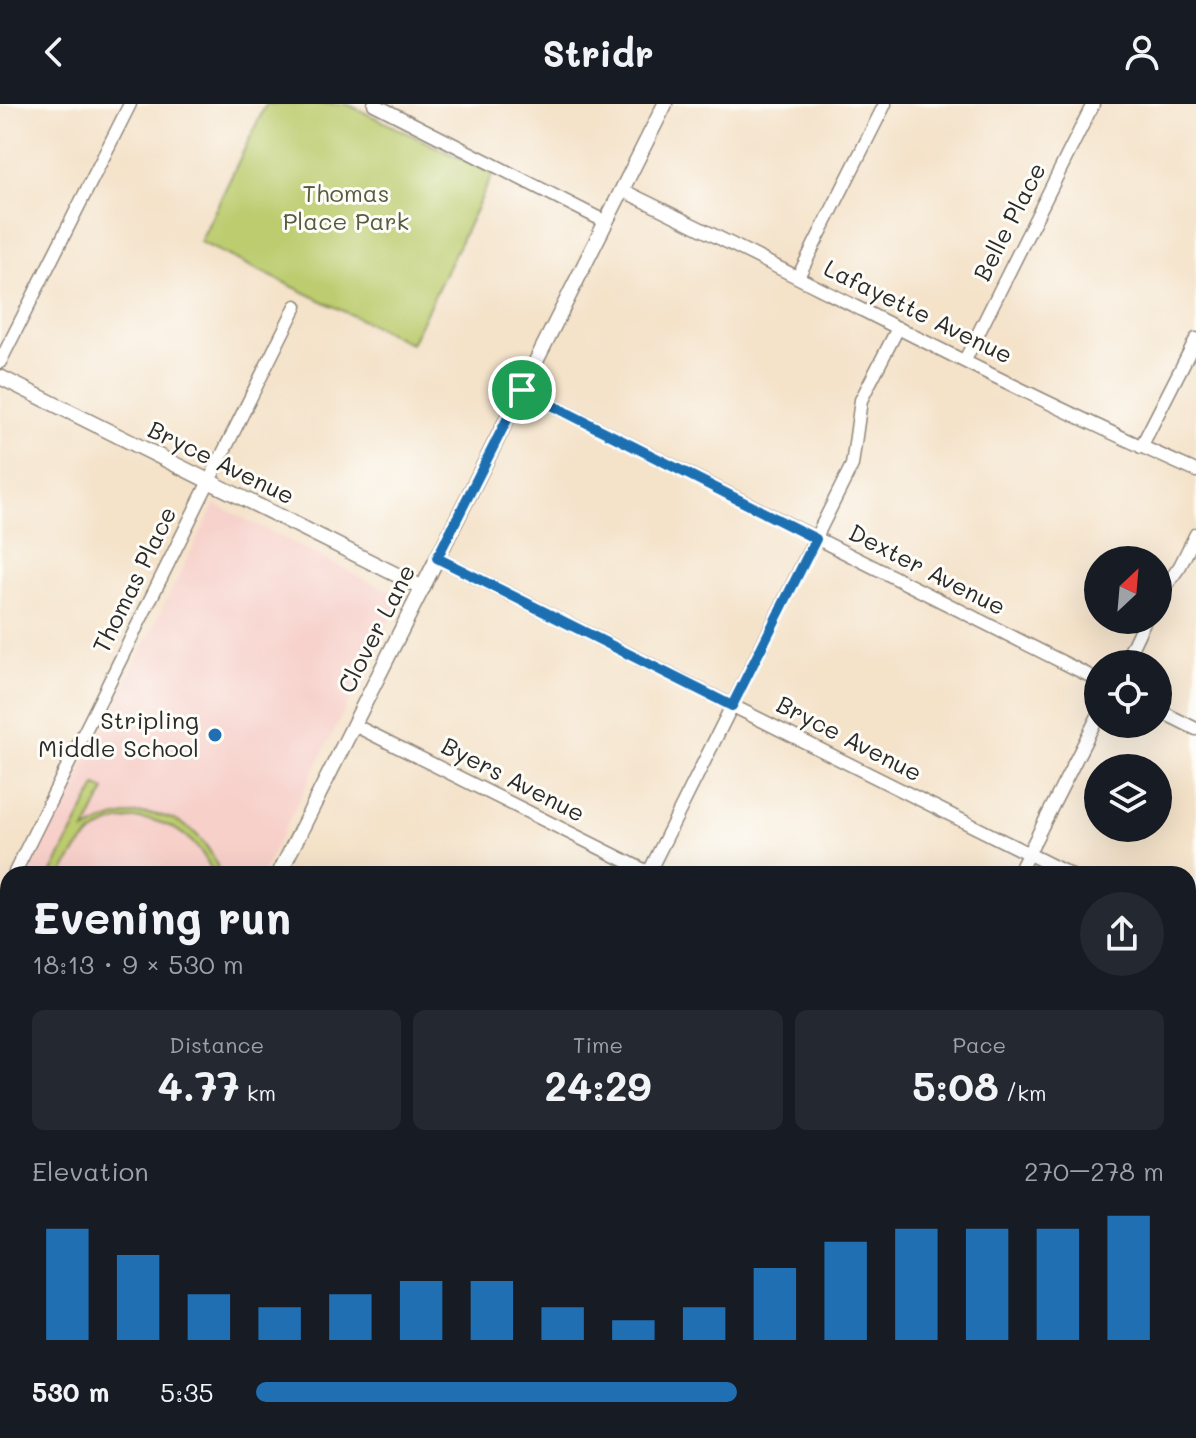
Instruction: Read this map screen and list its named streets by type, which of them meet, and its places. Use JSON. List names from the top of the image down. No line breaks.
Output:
{"streets":{"street":["Belle Place","Lafayette Avenue","Bryce Avenue","Dexter Avenue","Thomas Place","Clover Lane","Byers Avenue"]},"crossings":[["Belle Place","Lafayette Avenue"],["Lafayette Avenue","Clover Lane"],["Bryce Avenue","Thomas Place"],["Bryce Avenue","Clover Lane"],["Dexter Avenue","Clover Lane"],["Clover Lane","Byers Avenue"]],"parks":["Thomas Place Park"],"places":["Stripling Middle School"],"north":"top right","page":{"header":"Stridr","heading":["Evening run","18:13 · 9 × 530 m"],"stats":[["Distance","4.77 km"],["Time","24:29"],["Pace","5:08 /km"]],"chart":["Elevation","270–278 m"],"list":[{"name":"530 m","note":"5:35"}]}}
